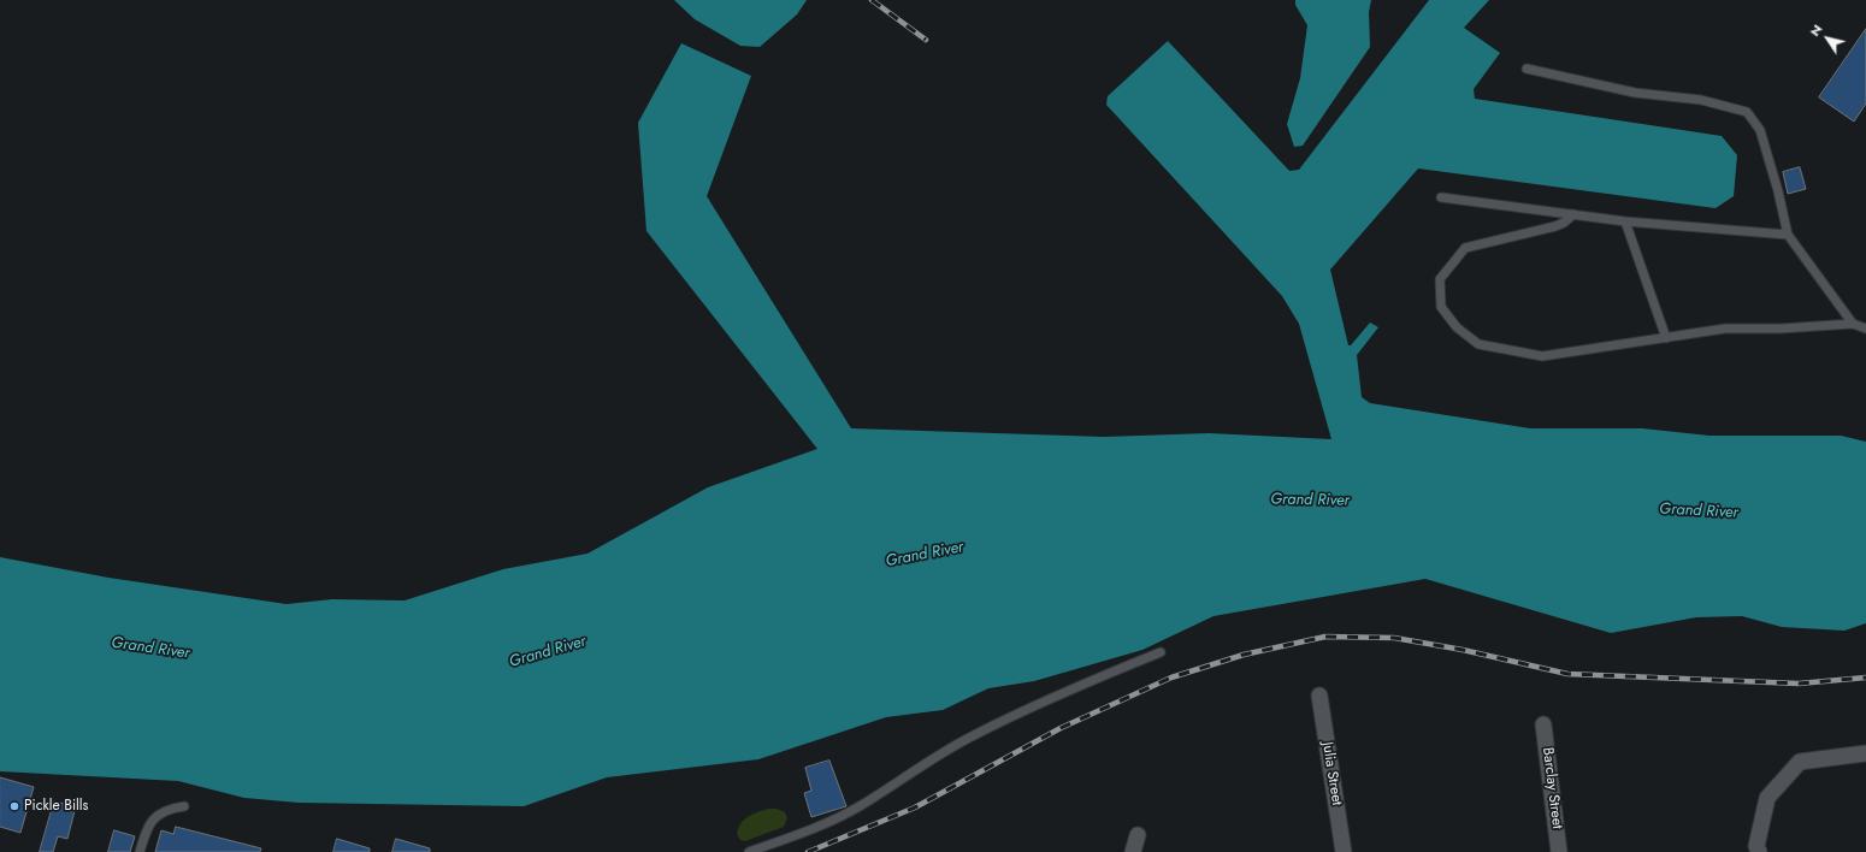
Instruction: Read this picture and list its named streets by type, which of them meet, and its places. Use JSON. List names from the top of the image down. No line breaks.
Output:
{"streets":{"street":["Julia Street","Barclay Street"]},"water":["Grand River"],"places":["Pickle Bills"],"north":"top left"}
